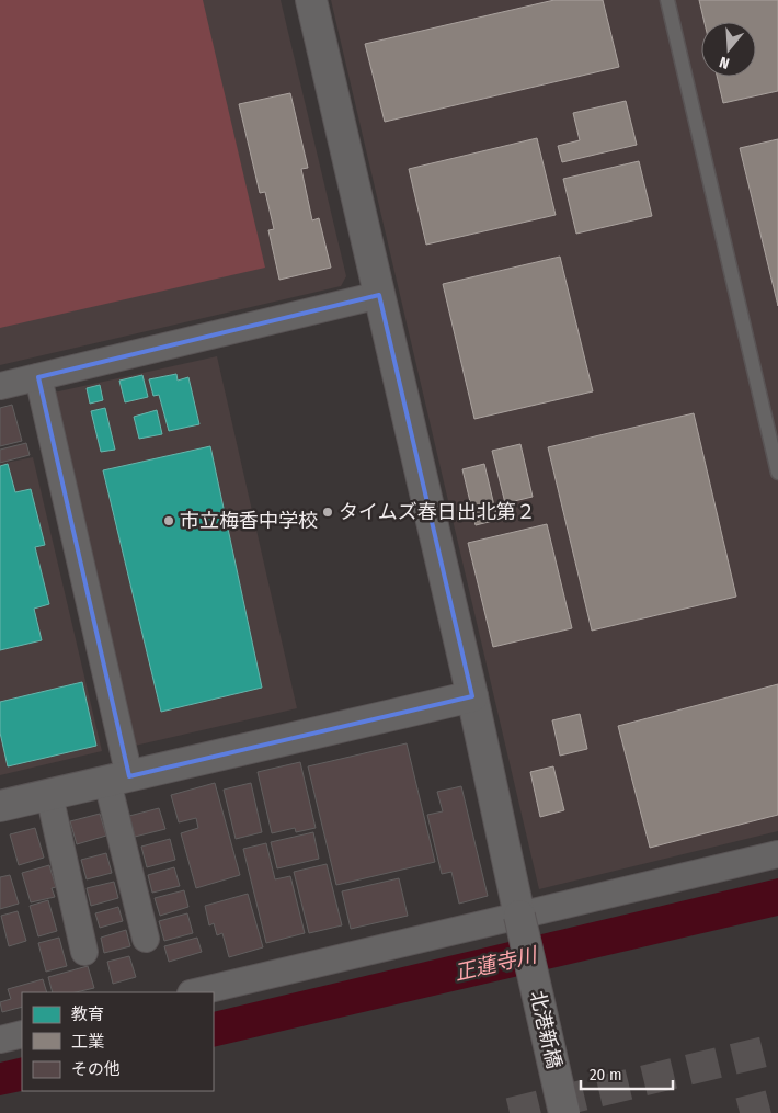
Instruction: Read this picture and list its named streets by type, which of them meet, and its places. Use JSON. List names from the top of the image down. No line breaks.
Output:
{"streets":{"street":["北港新橋"]},"water":["正蓮寺川"],"places":["タイムズ春日出北第２","市立梅香中学校"],"legend":["教育","工業","その他"],"scale_bar":"20 m","north":"bottom"}
